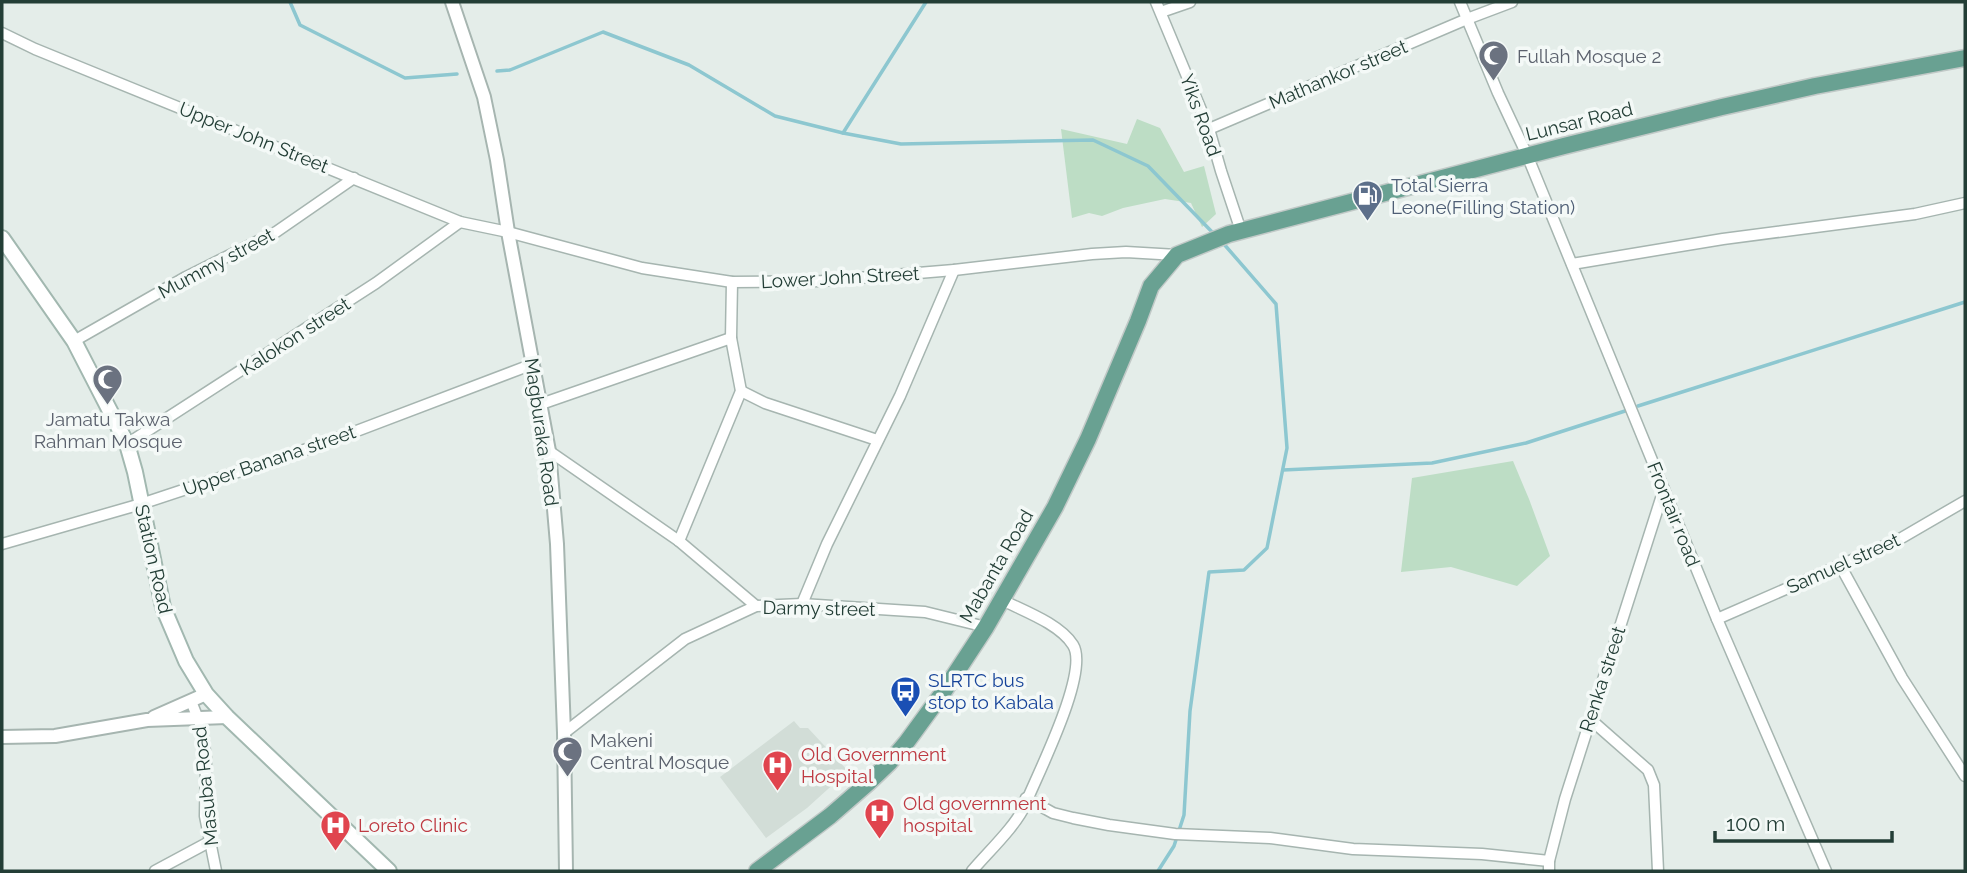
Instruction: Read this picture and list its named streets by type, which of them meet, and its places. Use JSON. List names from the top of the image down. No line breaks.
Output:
{"streets":{"main road":["Lunsar Road","Station Road","Mabanta Road"],"street":["Mathankor street","Yiks Road","Upper John Street","Mummy street","Lower John Street","Kalokon street","Magburaka Road","Upper Banana street","Frontair road","Samuel street","Darmy street","Renka street","Masuba Road"]},"crossings":[["Mathankor street","Yiks Road"],["Mathankor street","Frontair road"],["Yiks Road","Lunsar Road"],["Lunsar Road","Frontair road"],["Lunsar Road","Mabanta Road"],["Upper John Street","Mummy street"],["Upper John Street","Lower John Street"],["Upper John Street","Kalokon street"],["Upper John Street","Magburaka Road"],["Mummy street","Station Road"],["Lower John Street","Magburaka Road"],["Lower John Street","Mabanta Road"],["Kalokon street","Station Road"],["Magburaka Road","Upper Banana street"],["Magburaka Road","Darmy street"],["Upper Banana street","Station Road"],["Frontair road","Samuel street"],["Frontair road","Renka street"],["Mabanta Road","Darmy street"]],"places":{"mosque":["Fullah Mosque 2","Jamatu Takwa Rahman Mosque","Makeni Central Mosque"],"fuel station":["Total Sierra Leone(Filling Station)"],"bus stop":["SLRTC bus stop to Kabala"],"hospital":["Old Government Hospital","Old government hospital","Loreto Clinic"]},"scale_bar":"100 m"}
